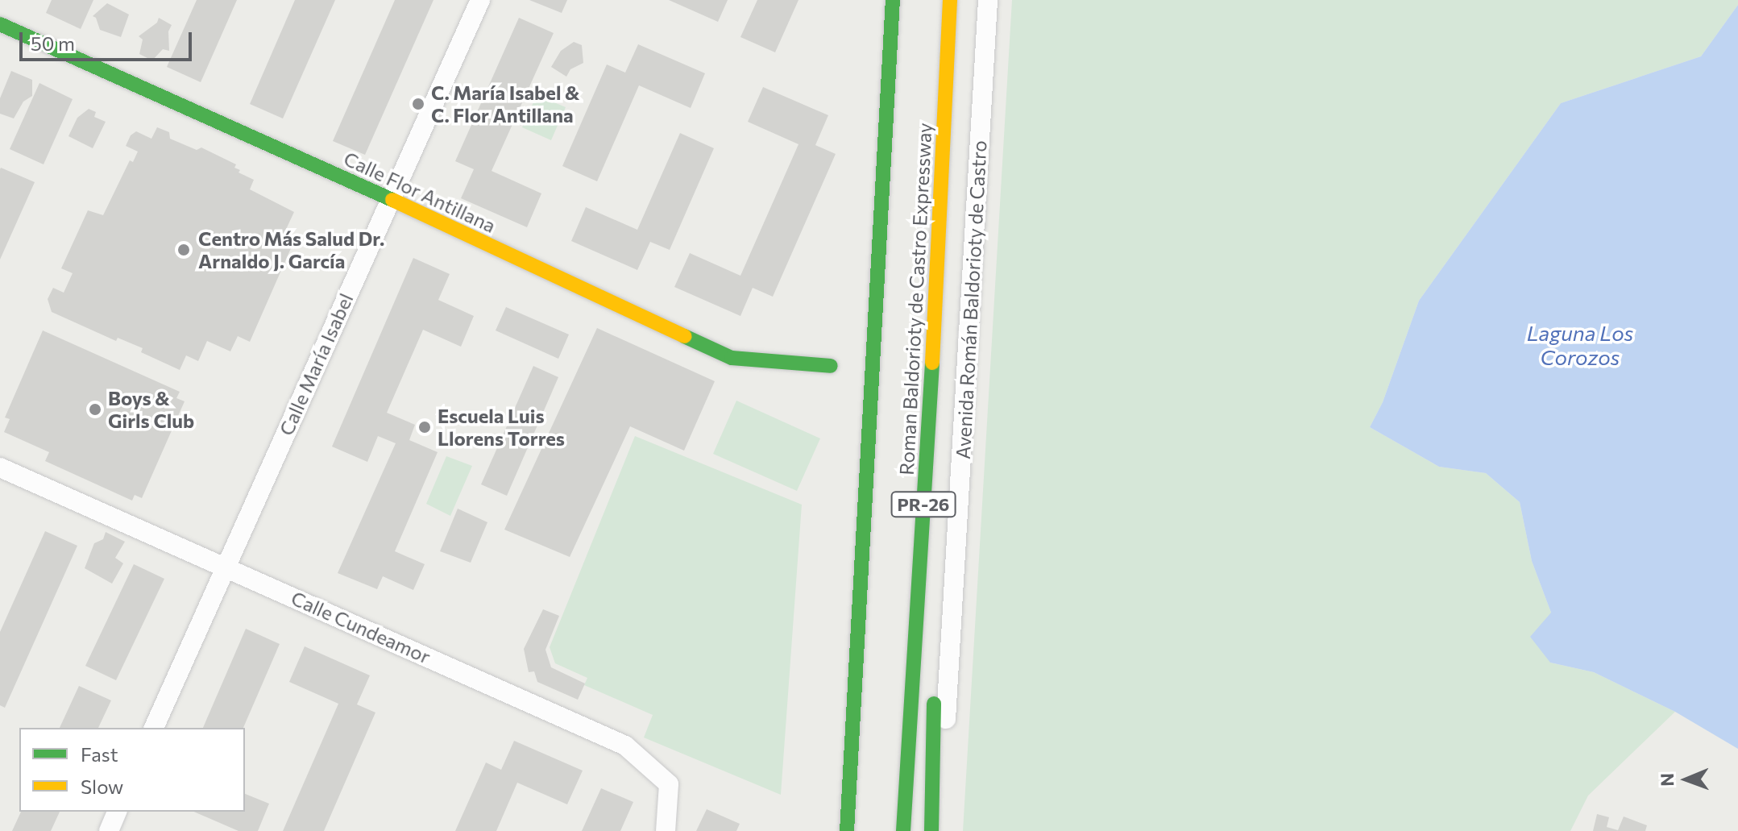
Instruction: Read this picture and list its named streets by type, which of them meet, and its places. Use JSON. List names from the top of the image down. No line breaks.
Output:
{"streets":{"main road":["Calle Flor Antillana","Roman Baldorioty de Castro Expressway","PR-26"],"street":["Avenida Román Baldorioty de Castro","Calle María Isabel","Calle Cundeamor"]},"crossings":[["Calle Flor Antillana","Calle María Isabel"],["Calle María Isabel","Calle Cundeamor"]],"water":["Laguna Los Corozos"],"places":["C. María Isabel & C. Flor Antillana","Centro Más Salud Dr. Arnaldo J. García","Boys & Girls Club","Escuela Luis Llorens Torres"],"legend":["Fast","Slow"],"scale_bar":"50 m","north":"left"}
